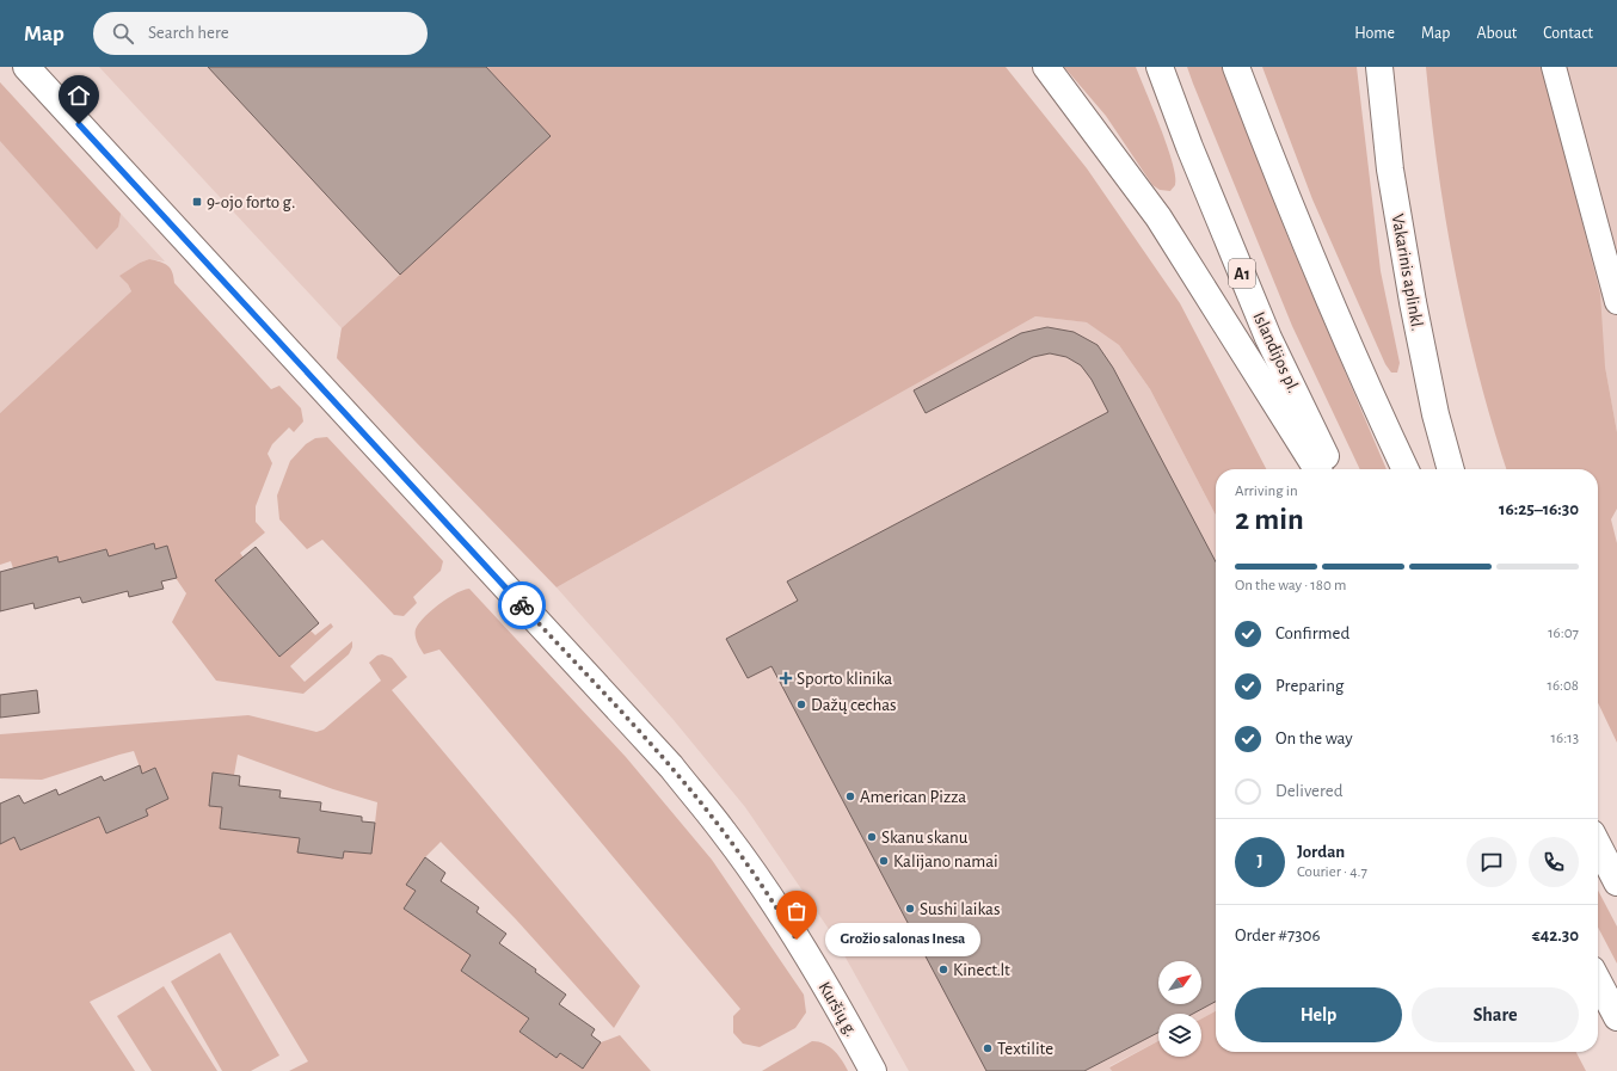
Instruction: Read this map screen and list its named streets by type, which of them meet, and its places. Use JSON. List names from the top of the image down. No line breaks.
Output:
{"streets":{"main road":["Vakarinis aplinkl.","A1","Islandijos pl.","Kuršių g."]},"places":{"transit":["9-ojo forto g."],"health":["Sporto klinika"],"other":["Dažų cechas","American Pizza","Skanu skanu","Kalijano namai","Sushi laikas","Grožio salonas Inesa","Kinect.lt","Textilite"]},"north":"top right","page":{"header":"Map","search":"Search here","nav":["Home","Map","About","Contact"],"heading":["2 min","Arriving in","16:25–16:30"],"panel":["Jordan","Courier · 4.7","Order #7306","€42.30"],"bar":"On the way · 180 m","list":[["Confirmed","16:07"],["Preparing","16:08"],["On the way","16:13"],"Delivered"],"round":"J","bubble":"Grožio salonas Inesa","buttons":["Help","Share"]}}
